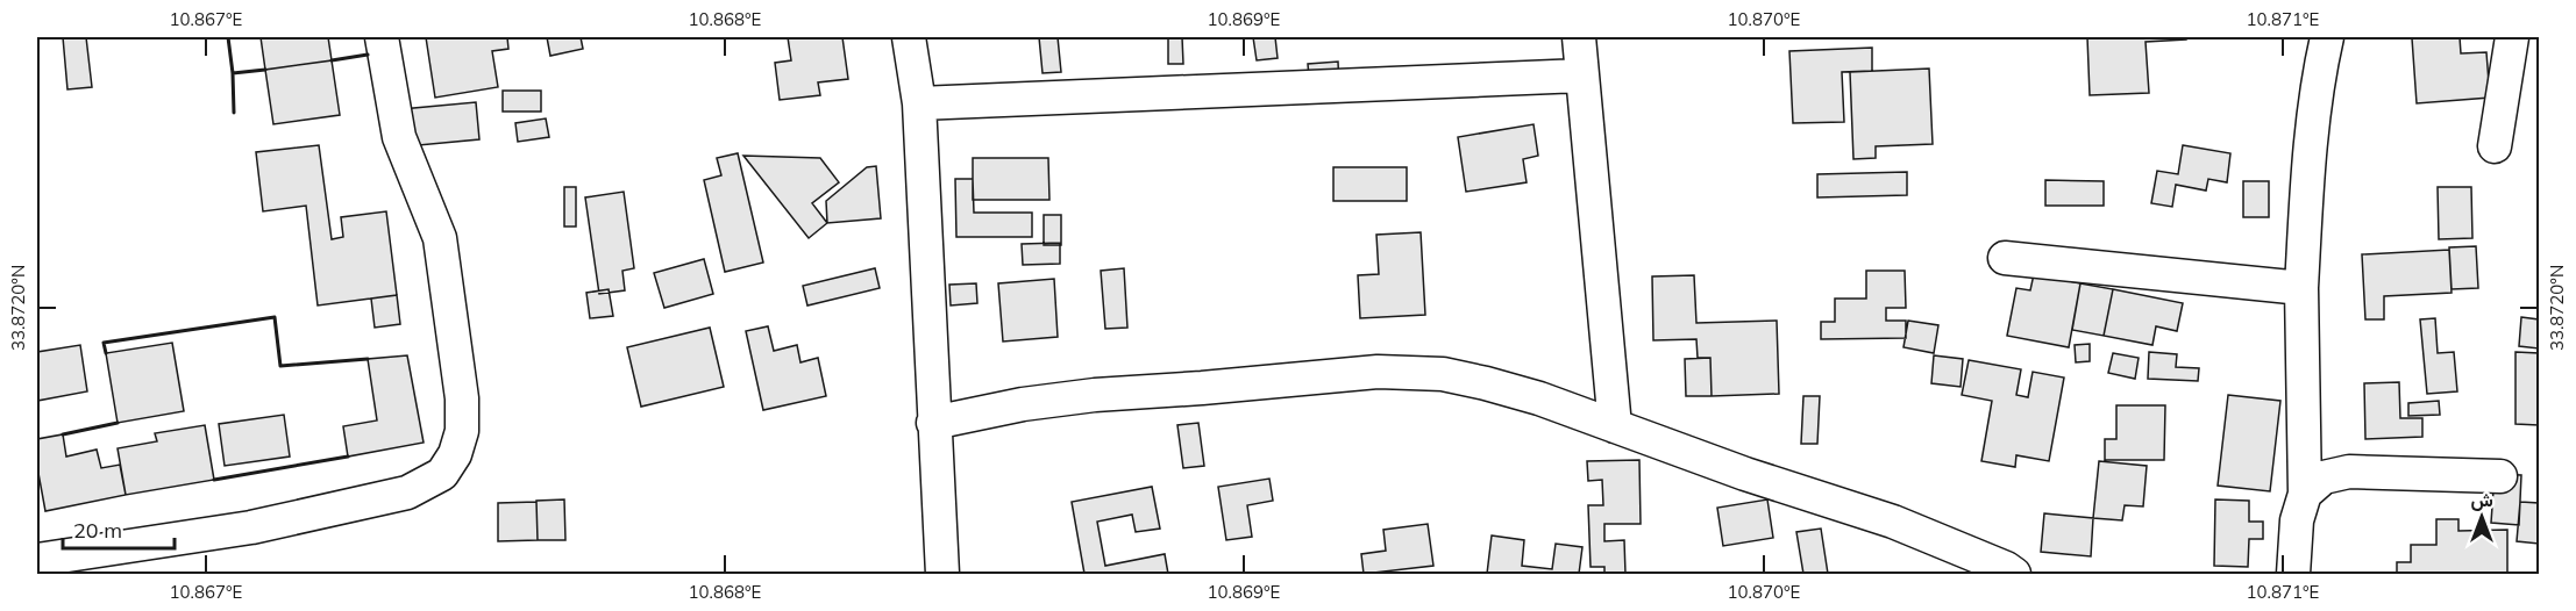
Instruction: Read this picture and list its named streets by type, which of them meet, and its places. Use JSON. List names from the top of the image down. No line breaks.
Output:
{"scale_bar":"20 m","north":"top","coordinates":["10.867°E","10.868°E","10.869°E","10.870°E","10.871°E","33.8720°N"]}
